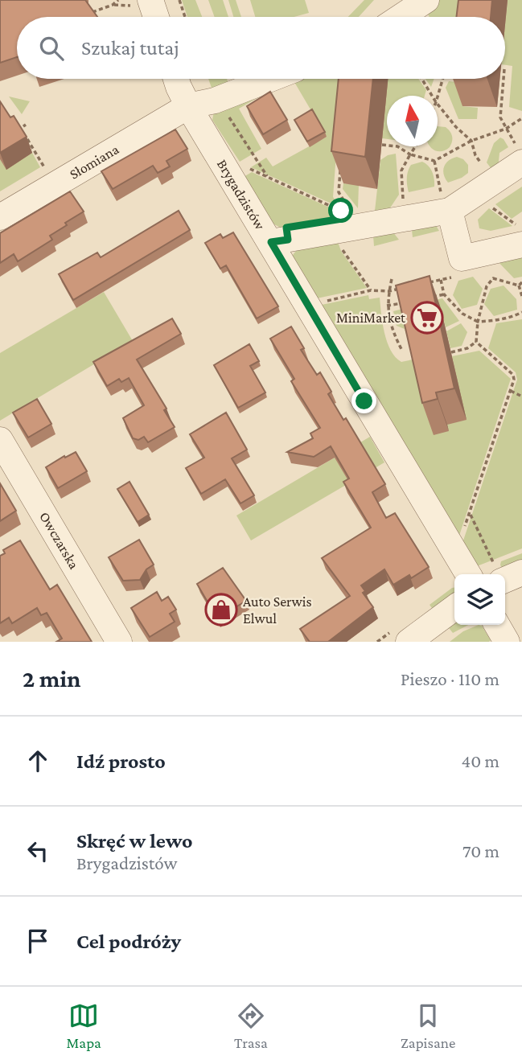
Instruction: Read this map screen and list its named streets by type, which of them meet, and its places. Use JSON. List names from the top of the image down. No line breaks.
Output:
{"streets":{"street":["Słomiana","Brygadzistów","Owczarska"]},"crossings":[["Słomiana","Brygadzistów"]],"places":{"supermarket":["MiniMarket"],"shop":["Auto Serwis Elwul"]},"north":"top","page":{"search":"Szukaj tutaj","heading":["2 min","Pieszo · 110 m"],"list":[["Idź prosto","40 m"],["Skręć w lewo","Brygadzistów","70 m"],"Cel podróży"],"nav":["Mapa","Trasa","Zapisane"]}}
